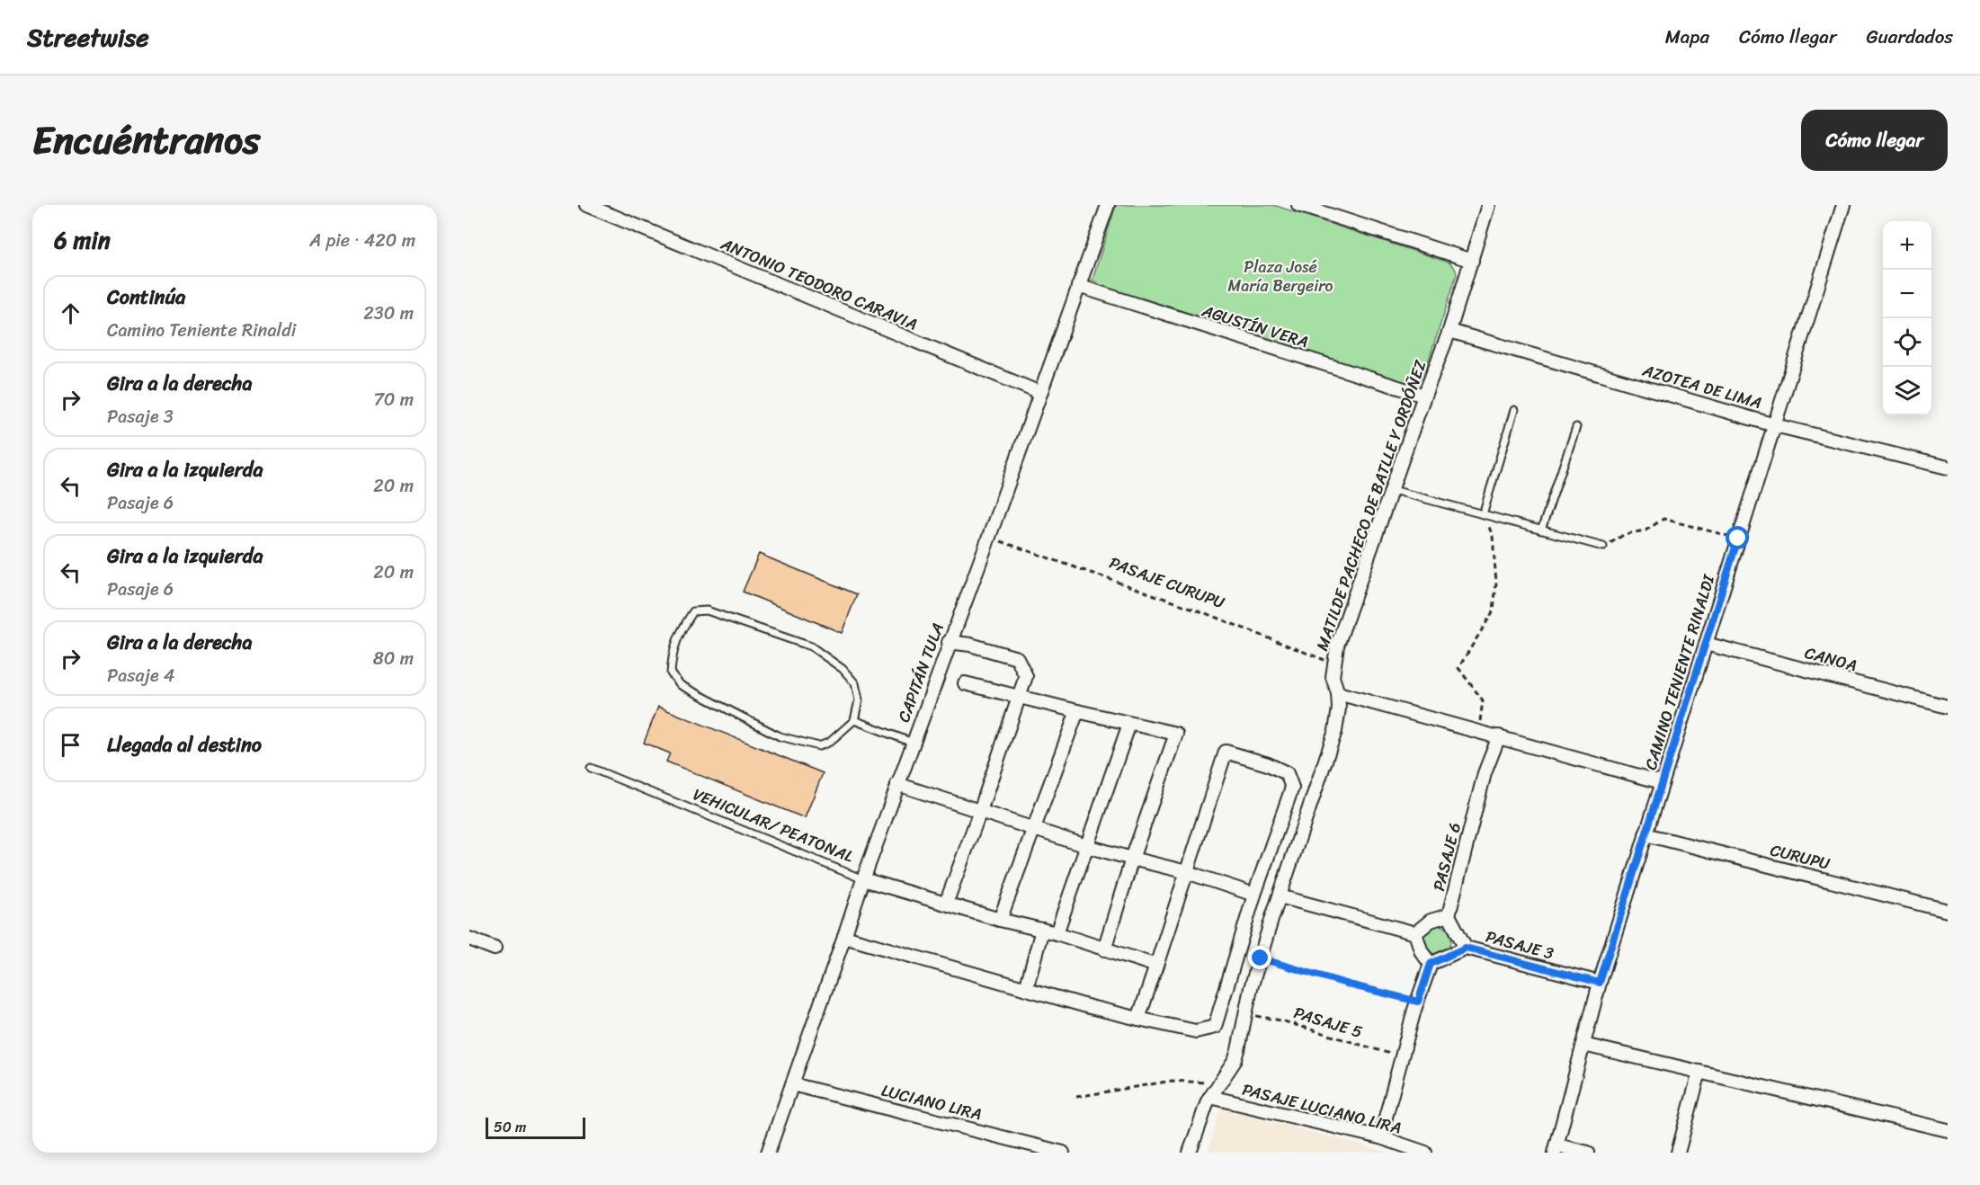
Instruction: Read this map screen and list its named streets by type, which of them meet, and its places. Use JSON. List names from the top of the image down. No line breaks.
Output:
{"streets":{"street":["ANTONIO TEODORO CARAVIA","AGUSTÍN VERA","AZOTEA DE LIMA","MATILDE PACHECO DE BATLLE Y ORDÓÑEZ","CANOA","CAPITÁN TULA","CAMINO TENIENTE RINALDI","VEHICULAR/ PEATONAL","PASAJE 6","CURUPU","PASAJE 3","LUCIANO LIRA","PASAJE LUCIANO LIRA"],"path":["PASAJE CURUPU","PASAJE 5"]},"crossings":[["ANTONIO TEODORO CARAVIA","CAPITÁN TULA"],["AGUSTÍN VERA","MATILDE PACHECO DE BATLLE Y ORDÓÑEZ"],["AGUSTÍN VERA","CAPITÁN TULA"],["AZOTEA DE LIMA","MATILDE PACHECO DE BATLLE Y ORDÓÑEZ"],["AZOTEA DE LIMA","CAMINO TENIENTE RINALDI"],["MATILDE PACHECO DE BATLLE Y ORDÓÑEZ","PASAJE CURUPU"],["MATILDE PACHECO DE BATLLE Y ORDÓÑEZ","PASAJE 5"],["MATILDE PACHECO DE BATLLE Y ORDÓÑEZ","PASAJE LUCIANO LIRA"],["PASAJE CURUPU","CAPITÁN TULA"],["CANOA","CAMINO TENIENTE RINALDI"],["CAPITÁN TULA","VEHICULAR/ PEATONAL"],["CAPITÁN TULA","LUCIANO LIRA"],["CAMINO TENIENTE RINALDI","CURUPU"],["CAMINO TENIENTE RINALDI","PASAJE 3"],["PASAJE 6","PASAJE 3"]],"parks":["Plaza José María Bergeiro"],"scale_bar":"50 m","page":{"header":"Streetwise","nav":["Mapa","Cómo llegar","Guardados"],"title":"Encuéntranos","buttons":"Cómo llegar","heading":["6 min","A pie · 420 m"],"map_buttons":["+","−"],"list":[["Continúa","Camino Teniente Rinaldi","230 m"],["Gira a la derecha","Pasaje 3","70 m"],["Gira a la izquierda","Pasaje 6","20 m"],["Gira a la izquierda","Pasaje 6","20 m"],["Gira a la derecha","Pasaje 4","80 m"],"Llegada al destino"],"scale":"50 m"}}
